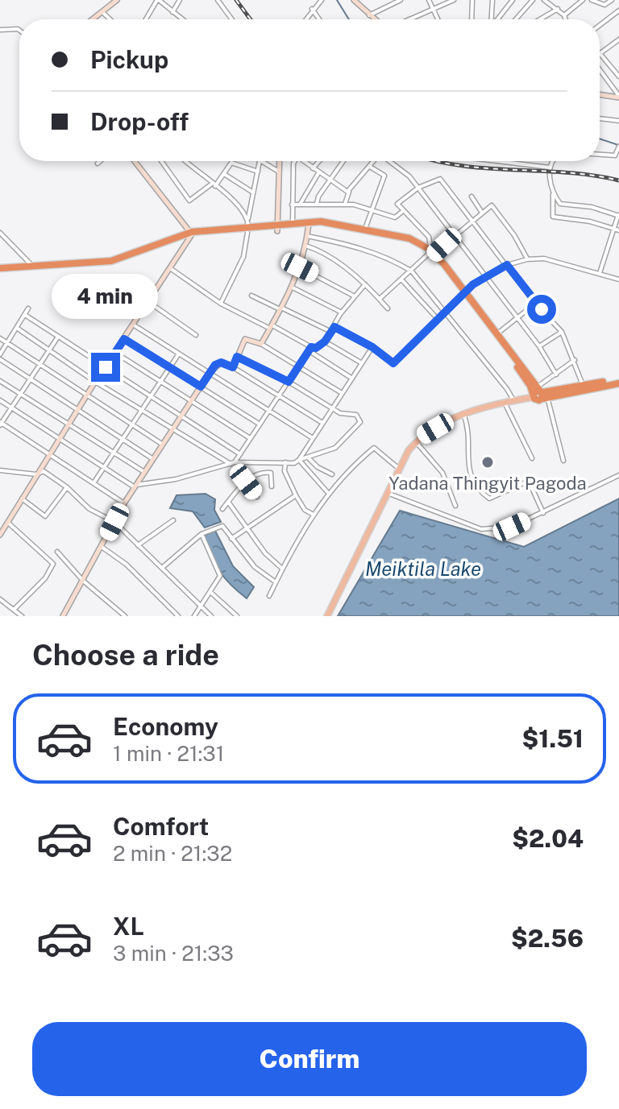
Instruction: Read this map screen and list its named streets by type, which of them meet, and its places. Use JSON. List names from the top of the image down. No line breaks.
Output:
{"water":["Meiktila Lake"],"places":["Yadana Thingyit Pagoda"],"page":{"banner":["Pickup","Drop-off"],"bubble":"4 min","heading":"Choose a ride","list":[{"name":"Economy","note":"1 min · 21:31","value":"$1.51"},{"name":"Comfort","note":"2 min · 21:32","value":"$2.04"},{"name":"XL","note":"3 min · 21:33","value":"$2.56"}],"buttons":"Confirm"}}
